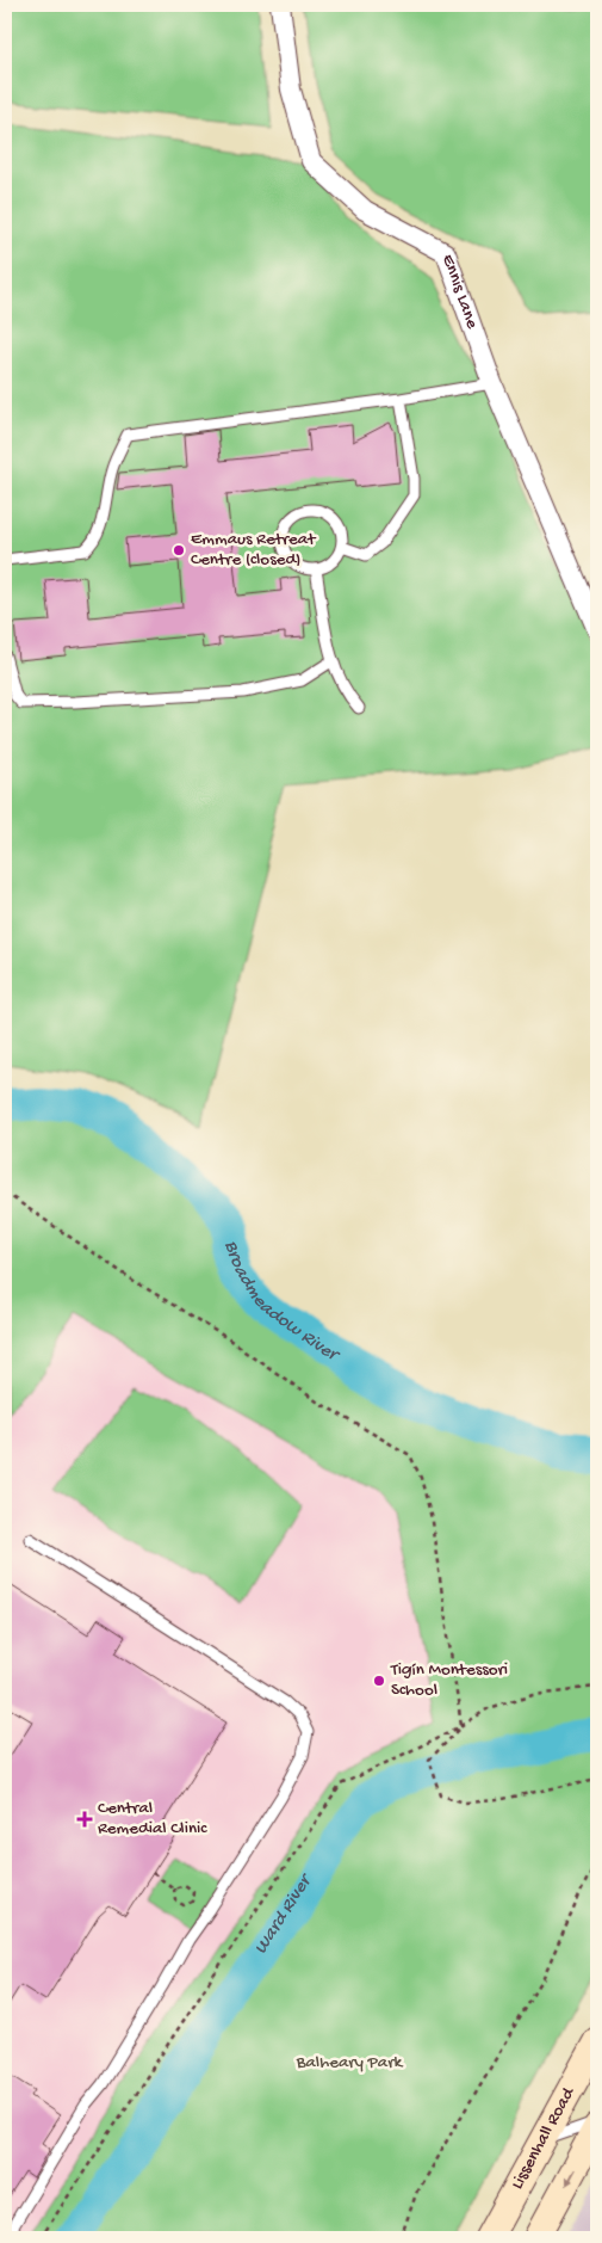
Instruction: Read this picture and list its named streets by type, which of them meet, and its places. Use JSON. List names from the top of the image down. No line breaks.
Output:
{"streets":{"main road":["Lissenhall Road"],"street":["Ennis Lane"]},"water":["Broadmeadow River","Ward River"],"parks":["Balheary Park"],"places":{"other":["Emmaus Retreat Centre (closed)","Tigín Montessori School"],"health":["Central Remedial Clinic"]}}
